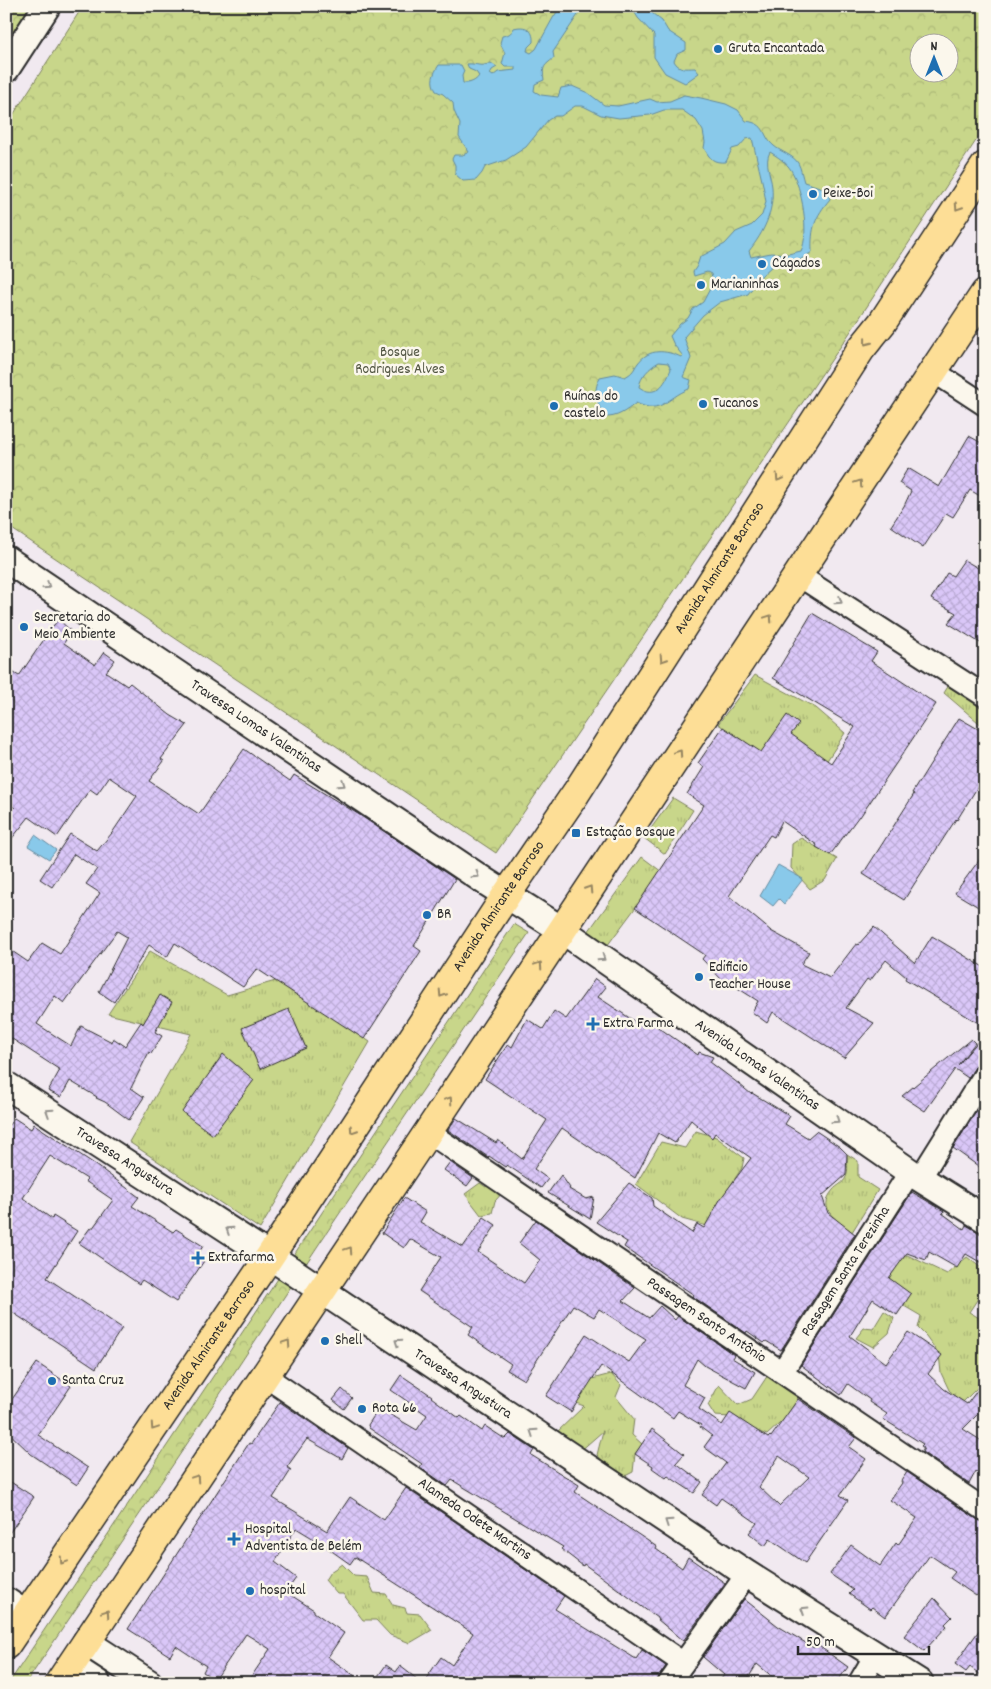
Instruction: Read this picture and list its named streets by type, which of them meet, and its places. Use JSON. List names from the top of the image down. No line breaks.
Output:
{"streets":{"highway":["Avenida Almirante Barroso"],"street":["Travessa Lomas Valentinas","Avenida Lomas Valentinas","Travessa Angustura","Passagem Santa Terezinha","Passagem Santo Antônio","Alameda Odete Martins"]},"crossings":[["Avenida Almirante Barroso","Travessa Lomas Valentinas"],["Avenida Almirante Barroso","Avenida Lomas Valentinas"],["Avenida Almirante Barroso","Travessa Angustura"],["Travessa Lomas Valentinas","Avenida Lomas Valentinas"],["Avenida Lomas Valentinas","Passagem Santa Terezinha"],["Passagem Santa Terezinha","Passagem Santo Antônio"]],"one_way":["Travessa Lomas Valentinas","Avenida Lomas Valentinas","Travessa Angustura"],"parks":["Bosque Rodrigues Alves"],"places":{"other":["Gruta Encantada","Peixe-Boi","Cágados","Marianinhas","Tucanos","Ruínas do castelo","Secretaria do Meio Ambiente","BR","Edificio Teacher House","Shell","Santa Cruz","Rota 66","hospital"],"transit":["Estação Bosque"],"health":["Extra Farma","Extrafarma","Hospital Adventista de Belém"]},"scale_bar":"50 m","north":"top"}
